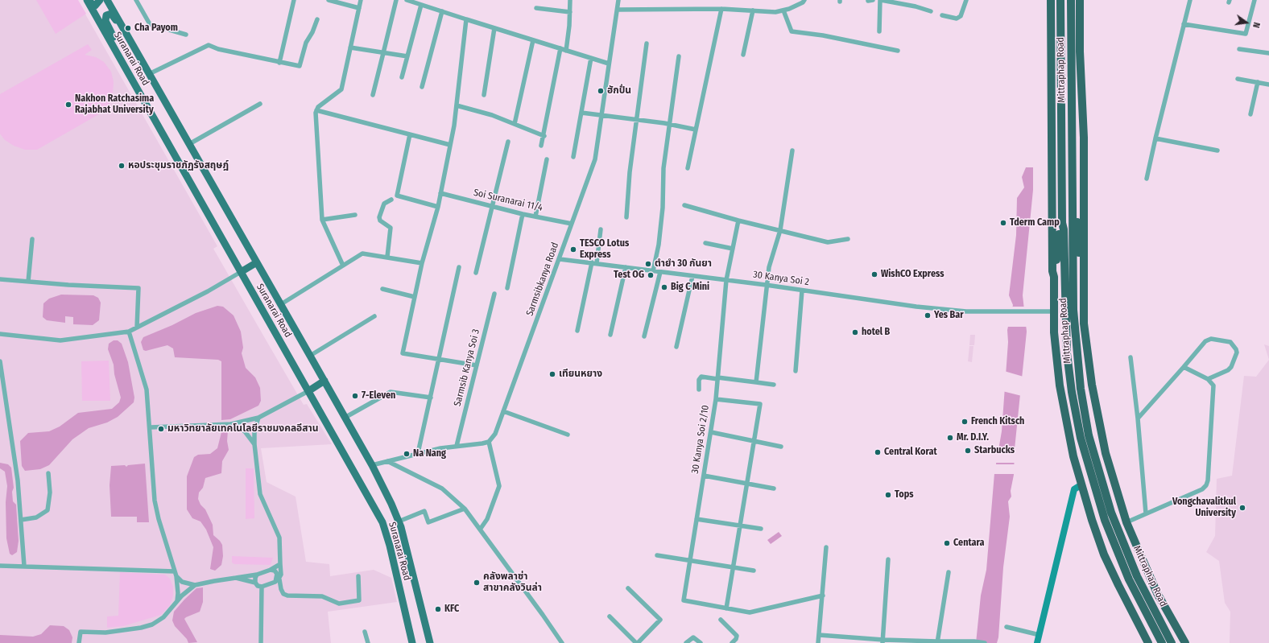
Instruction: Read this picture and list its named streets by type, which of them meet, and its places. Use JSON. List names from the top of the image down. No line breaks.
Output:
{"streets":{"highway":["Mittraphap Road"],"main road":["Suranarai Road"],"street":["Soi Suranarai 11/4","30 Kanya Soi 2","Sarmsibkanya Road","Sarmsib Kanya Soi 3","30 Kanya Soi 2/10"]},"crossings":[["Soi Suranarai 11/4","Sarmsibkanya Road"],["30 Kanya Soi 2","Sarmsibkanya Road"],["30 Kanya Soi 2","30 Kanya Soi 2/10"]],"places":["Cha Payom","ฮักปั่น","Nakhon Ratchasima Rajabhat University","หอประชุมราชภัฏรังสฤษฎ์","Tderm Camp","TESCO Lotus Express","ตำยำ 30 กันยา","WishCO Express","Test OG","Big C Mini","Yes Bar","hotel B","เทียนหยาง","7-Eleven","French Kitsch","มหาวิทยาลัยเทคโนโลยีราชมงคลอีสาน","Mr. D.I.Y.","Starbucks","Central Korat","Na Nang","Tops","Vongchavalitkul University","Centara","คลังพลาซ่า สาขาคลังวินล่า","KFC"],"north":"right"}
